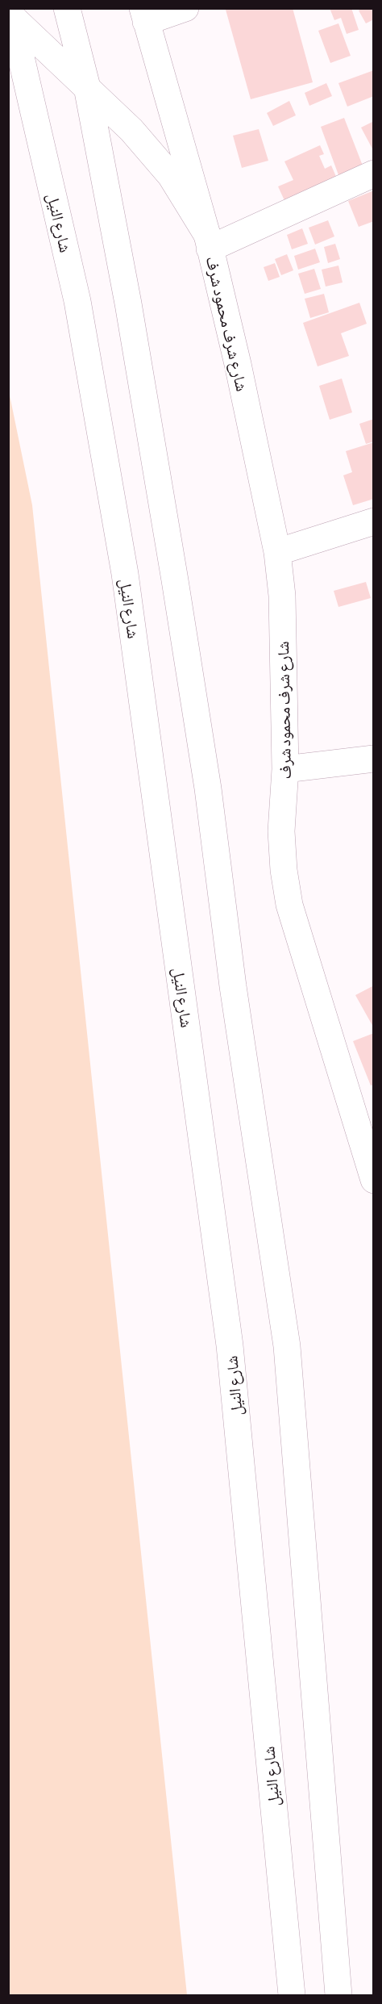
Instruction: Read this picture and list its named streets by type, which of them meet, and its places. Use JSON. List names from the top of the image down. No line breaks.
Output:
{"streets":{"main road":["شارع النيل","شارع شرف محمود شرف"]}}
